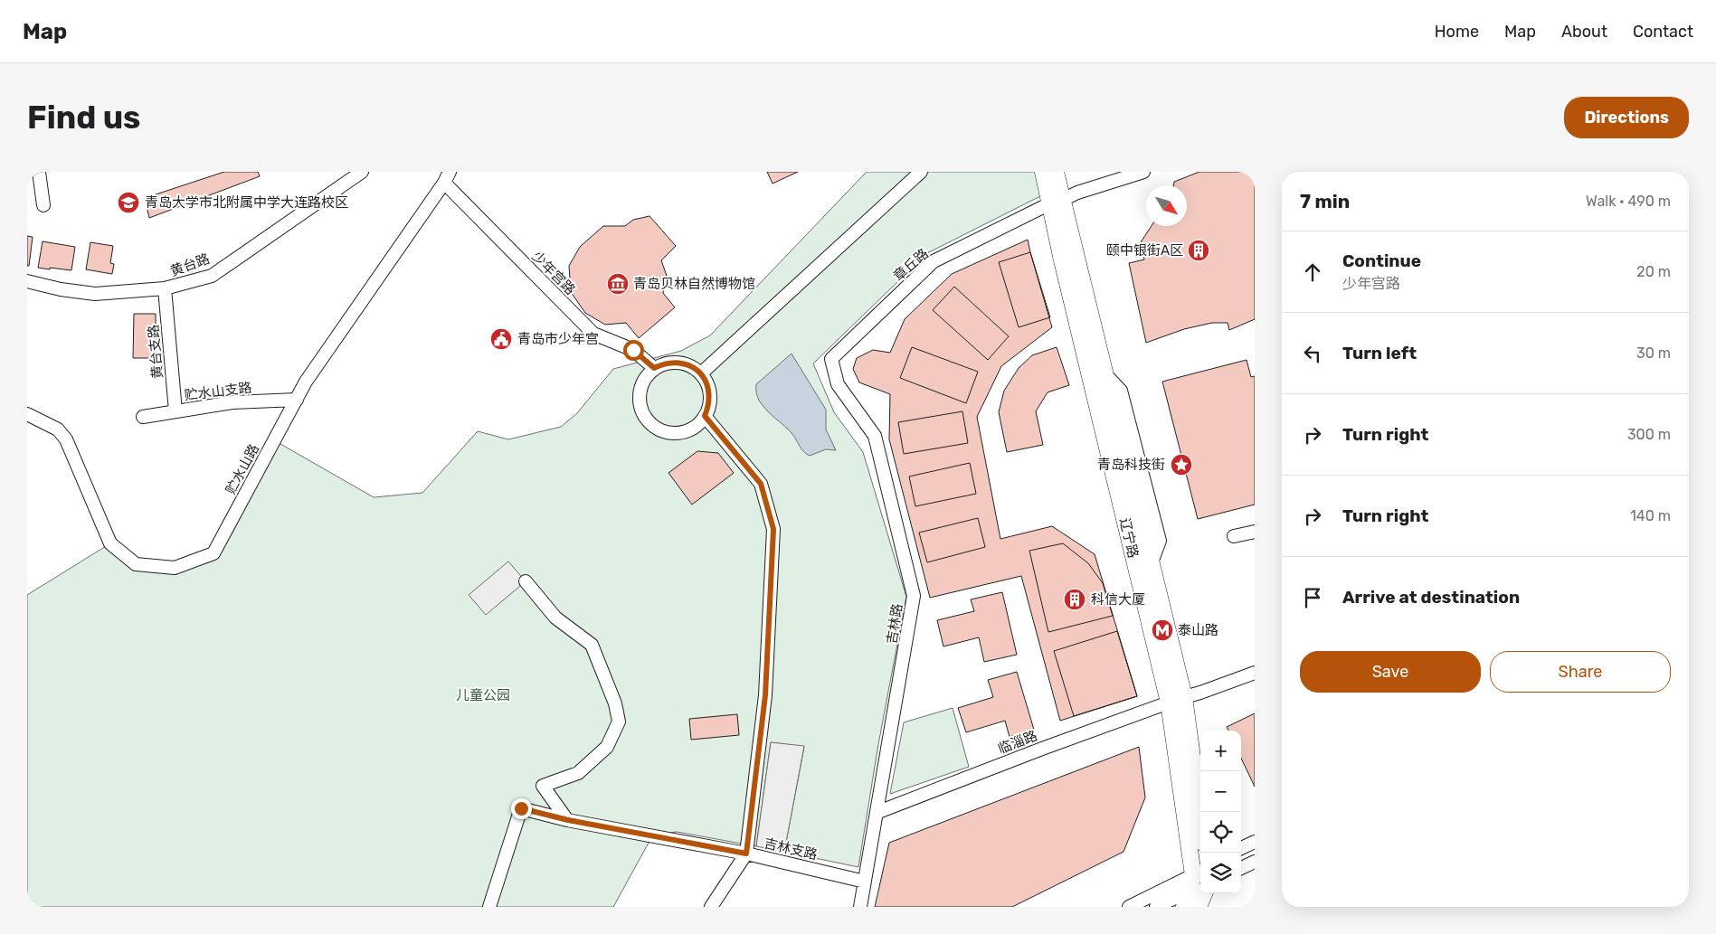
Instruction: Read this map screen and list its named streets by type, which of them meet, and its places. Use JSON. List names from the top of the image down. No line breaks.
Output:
{"streets":{"main road":["辽宁路"],"street":["黄台路","章丘路","少年宫路","黄台支路","贮水山支路","贮水山路","吉林路","临淄路","吉林支路"]},"crossings":[["黄台路","黄台支路"],["章丘路","辽宁路"],["章丘路","吉林路"],["少年宫路","贮水山路"],["黄台支路","贮水山支路"],["贮水山支路","贮水山路"],["辽宁路","临淄路"],["吉林路","临淄路"],["吉林路","吉林支路"]],"parks":["儿童公园"],"places":{"school or university":["青岛大学市北附属中学大连路校区"],"building":["颐中银街A区","科信大厦"],"museum":["青岛贝林自然博物馆"],"public building":["青岛市少年宫"],"place":["青岛科技街"],"metro station":["泰山路"]},"north":"bottom right","page":{"header":"Map","nav":["Home","Map","About","Contact"],"buttons":["Directions",["Save","Share"]],"title":"Find us","heading":["7 min","Walk · 490 m"],"list":[["Continue","少年宫路","20 m"],["Turn left","30 m"],["Turn right","300 m"],["Turn right","140 m"],"Arrive at destination"],"map_buttons":["+","−"]}}
